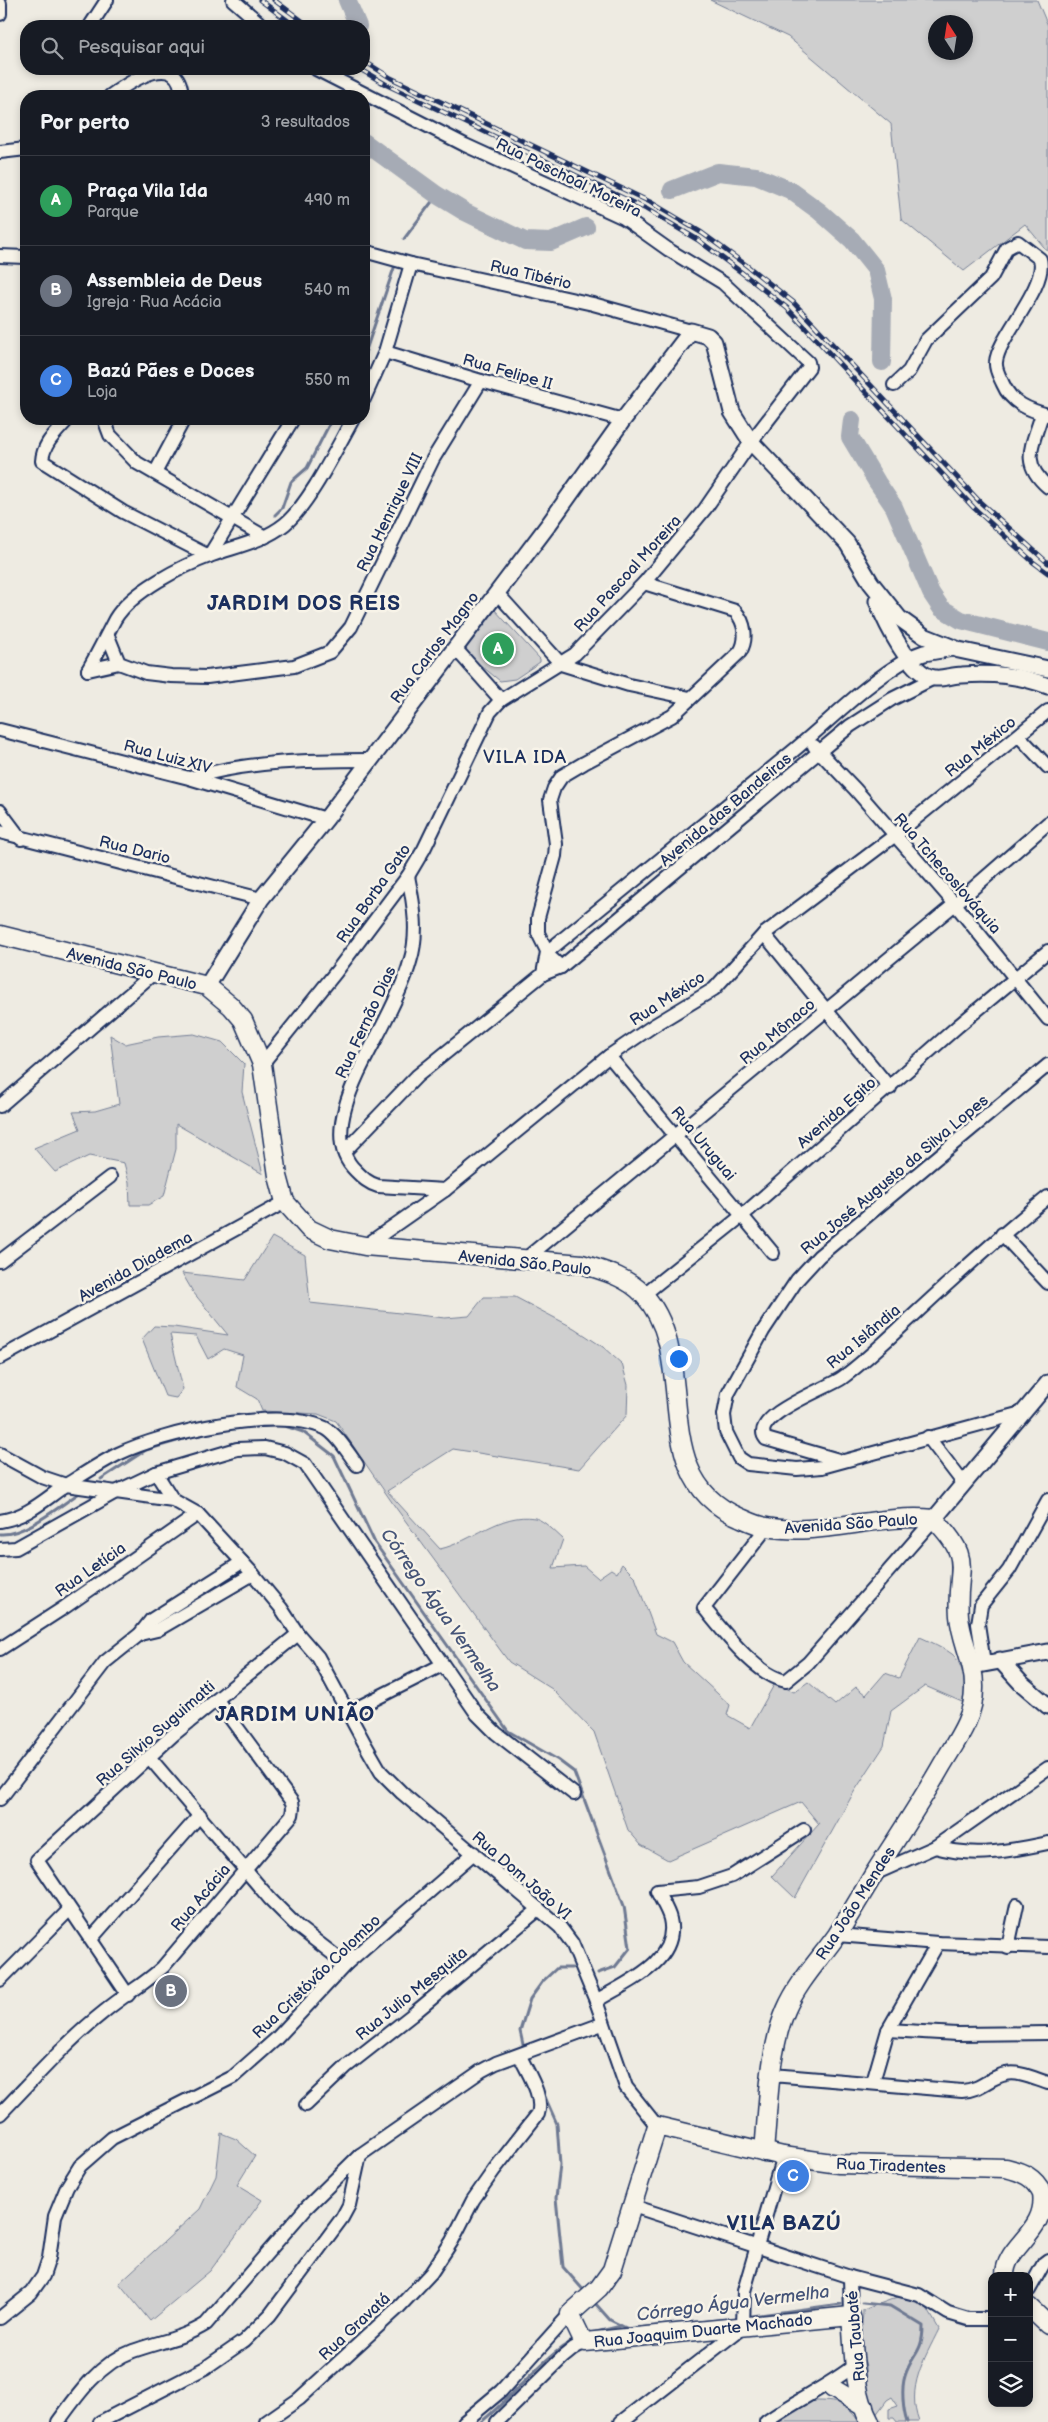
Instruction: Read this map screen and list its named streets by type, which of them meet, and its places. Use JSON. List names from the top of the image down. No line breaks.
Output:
{"streets":{"main road":["Avenida São Paulo","Rua João Mendes","Rua Tiradentes","Rua Joaquim Duarte Machado","Rua Taubaté"],"street":["Rua Paschoal Moreira","Rua Tibério","Rua Felipe II","Rua Henrique VIII","Rua Pascoal Moreira","Rua Carlos Magno","Rua México","Rua Luiz XIV","Avenida das Bandeiras","Rua Dario","Rua Tchecoslováquia","Rua Borba Gato","Rua Fernão Dias","Rua Mônaco","Avenida Egito","Rua Uruguai","Rua José Augusto da Silva Lopes","Avenida Diadema","Rua Islândia","Rua Letícia","Rua Silvio Suguimatti","Rua Dom João VI","Rua Acácia","Rua Cristóvão Colombo","Rua Julio Mesquita","Rua Gravatá"]},"crossings":[["Rua Paschoal Moreira","Rua Pascoal Moreira"],["Rua Tibério","Rua Carlos Magno"],["Rua Felipe II","Rua Henrique VIII"],["Rua Felipe II","Rua Carlos Magno"],["Rua Pascoal Moreira","Rua Borba Gato"],["Rua Carlos Magno","Rua Luiz XIV"],["Rua Carlos Magno","Rua Dario"],["Rua Carlos Magno","Avenida São Paulo"],["Rua México","Rua Tchecoslováquia"],["Rua México","Avenida São Paulo"],["Rua México","Rua Uruguai"],["Avenida das Bandeiras","Rua Tchecoslováquia"],["Avenida das Bandeiras","Rua Fernão Dias"],["Rua Tchecoslováquia","Rua Mônaco"],["Rua Tchecoslováquia","Avenida Egito"],["Rua Borba Gato","Avenida São Paulo"],["Rua Borba Gato","Rua Fernão Dias"],["Avenida São Paulo","Rua Mônaco"],["Avenida São Paulo","Avenida Egito"],["Avenida São Paulo","Avenida Diadema"],["Avenida São Paulo","Rua João Mendes"],["Rua Mônaco","Rua Uruguai"],["Avenida Egito","Rua Uruguai"],["Rua José Augusto da Silva Lopes","Rua Islândia"],["Rua Letícia","Rua Dom João VI"],["Rua Silvio Suguimatti","Rua Dom João VI"],["Rua Silvio Suguimatti","Rua Acácia"],["Rua Dom João VI","Rua Cristóvão Colombo"],["Rua Dom João VI","Rua Julio Mesquita"],["Rua Dom João VI","Rua Tiradentes"],["Rua João Mendes","Rua Tiradentes"],["Rua Joaquim Duarte Machado","Rua Taubaté"]],"districts":["JARDIM DOS REIS","VILA IDA","JARDIM UNIÃO","VILA BAZÚ"],"water":["Córrego Água Vermelha"],"north":"top","page":{"search":"Pesquisar aqui","heading":["Por perto","3 resultados"],"list":[{"mark":"A","name":"Praça Vila Ida","note":"Parque","value":"490 m"},{"mark":"B","name":"Assembleia de Deus","note":"Igreja · Rua Acácia","value":"540 m"},{"mark":"C","name":"Bazú Pães e Doces","note":"Loja","value":"550 m"}],"pins":["A","B","C"],"map_buttons":["+","−"]}}
